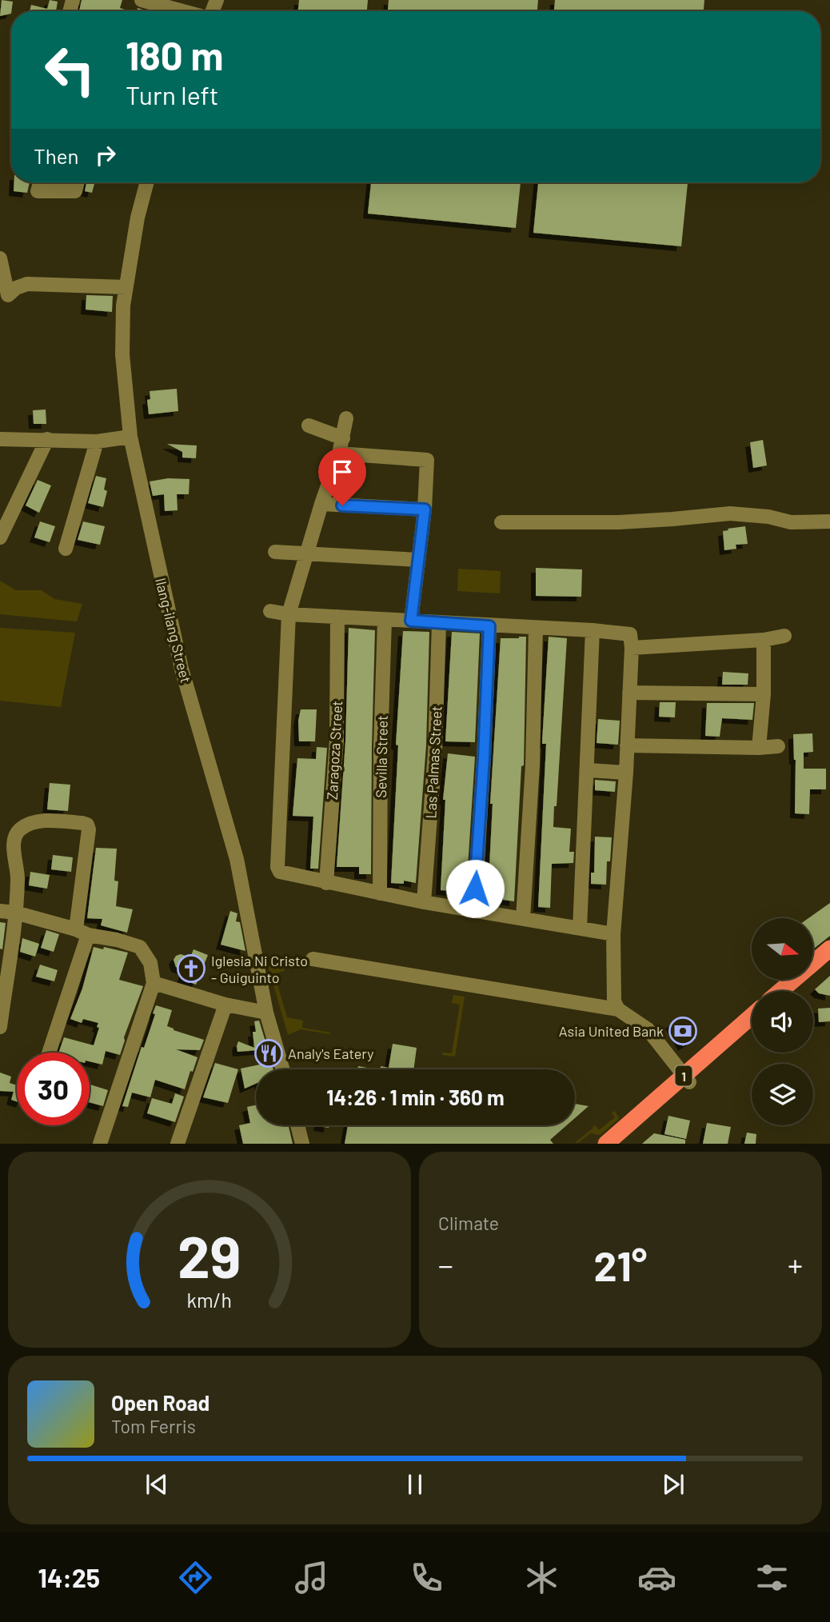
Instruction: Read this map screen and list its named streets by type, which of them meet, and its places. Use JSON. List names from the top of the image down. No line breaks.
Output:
{"streets":{"highway":["1"],"street":["Ilang-ilang Street","Zaragoza Street","Sevilla Street","Las Palmas Street"]},"places":{"church":["Iglesia Ni Cristo - Guiguinto"],"bank":["Asia United Bank"],"restaurant":["Analy's Eatery"]},"north":"right","page":{"turn":["180 m","Turn left"],"then":"Then","limit":"30","trip":"14:26 · 1 min · 360 m","tile":"Climate","heat":["−","21°","+"],"song":["Open Road","Tom Ferris"],"tabs":"14:25","gauge":["29","km/h"]}}
